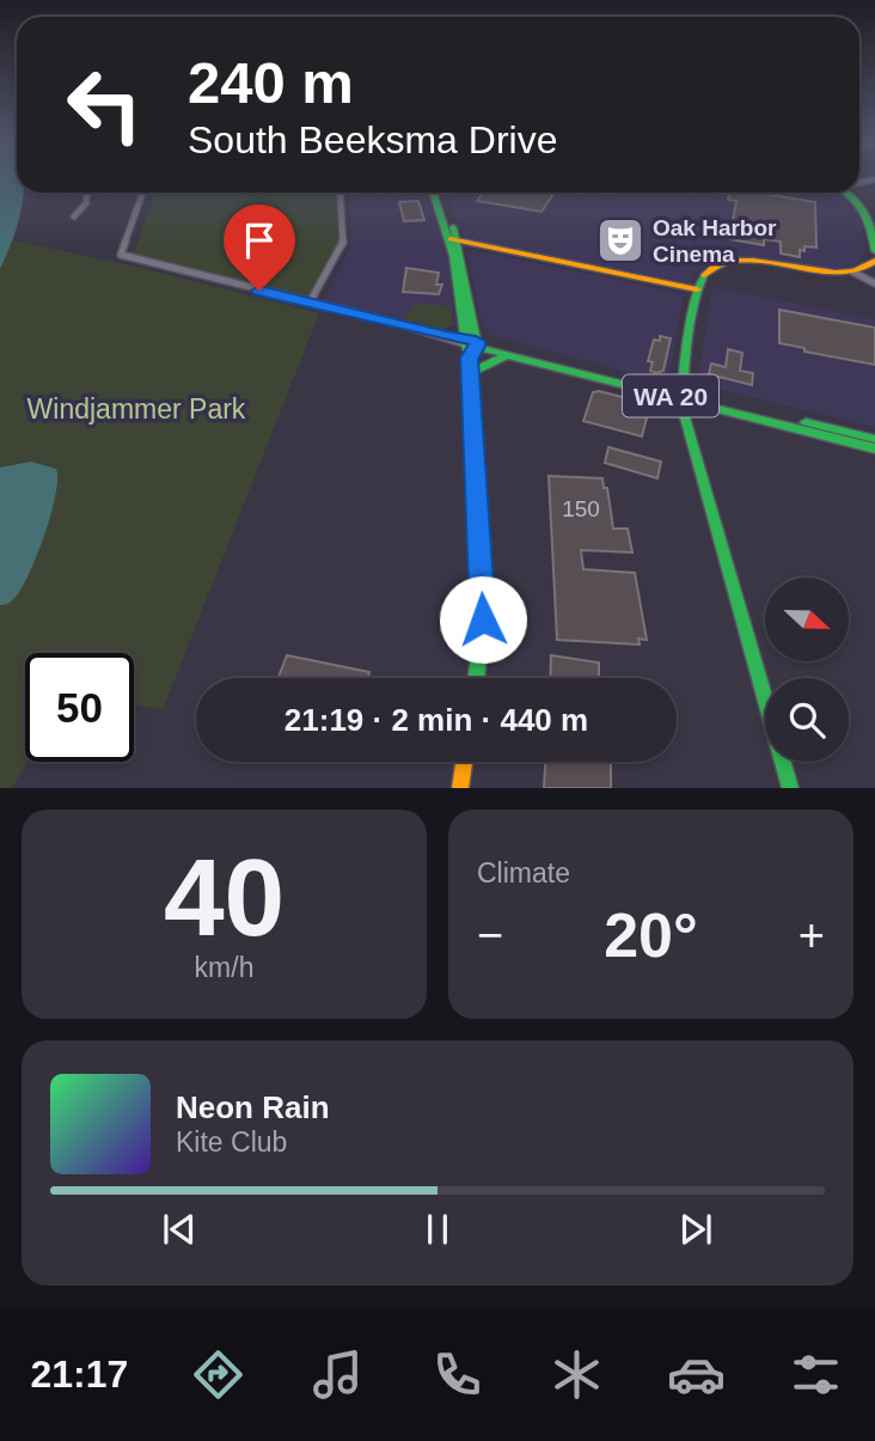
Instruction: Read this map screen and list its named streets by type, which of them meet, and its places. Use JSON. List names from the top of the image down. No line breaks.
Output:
{"streets":{"main road":["WA 20"]},"parks":["Windjammer Park"],"places":{"theatre":["Oak Harbor Cinema"]},"house_numbers":["150"],"north":"right","page":{"turn":["240 m","South Beeksma Drive"],"limit":"50","trip":"21:19 · 2 min · 440 m","tile":[["40","km/h"],"Climate"],"heat":["−","20°","+"],"song":["Neon Rain","Kite Club"],"tabs":"21:17"}}
